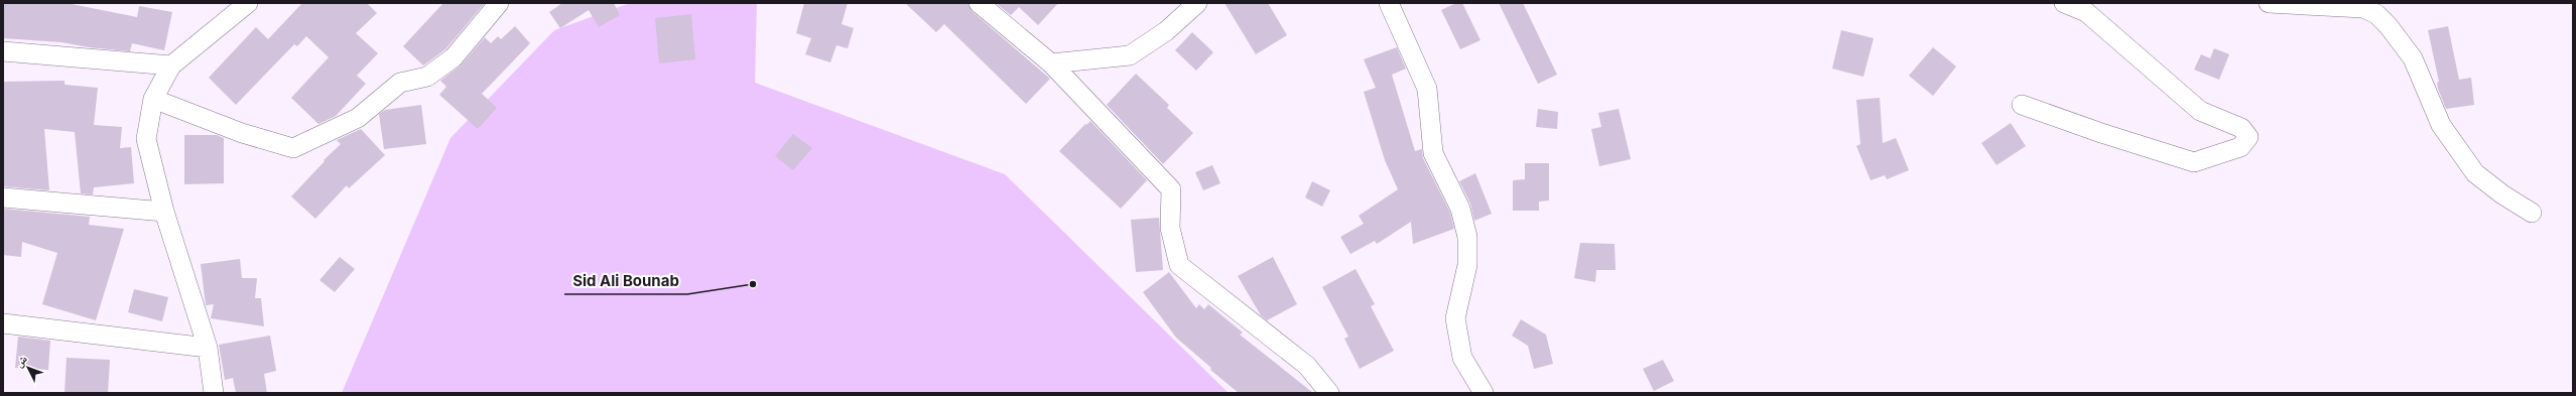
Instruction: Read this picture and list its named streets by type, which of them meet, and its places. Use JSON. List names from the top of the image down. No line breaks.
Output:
{"places":["Sid Ali Bounab"],"north":"top left"}
